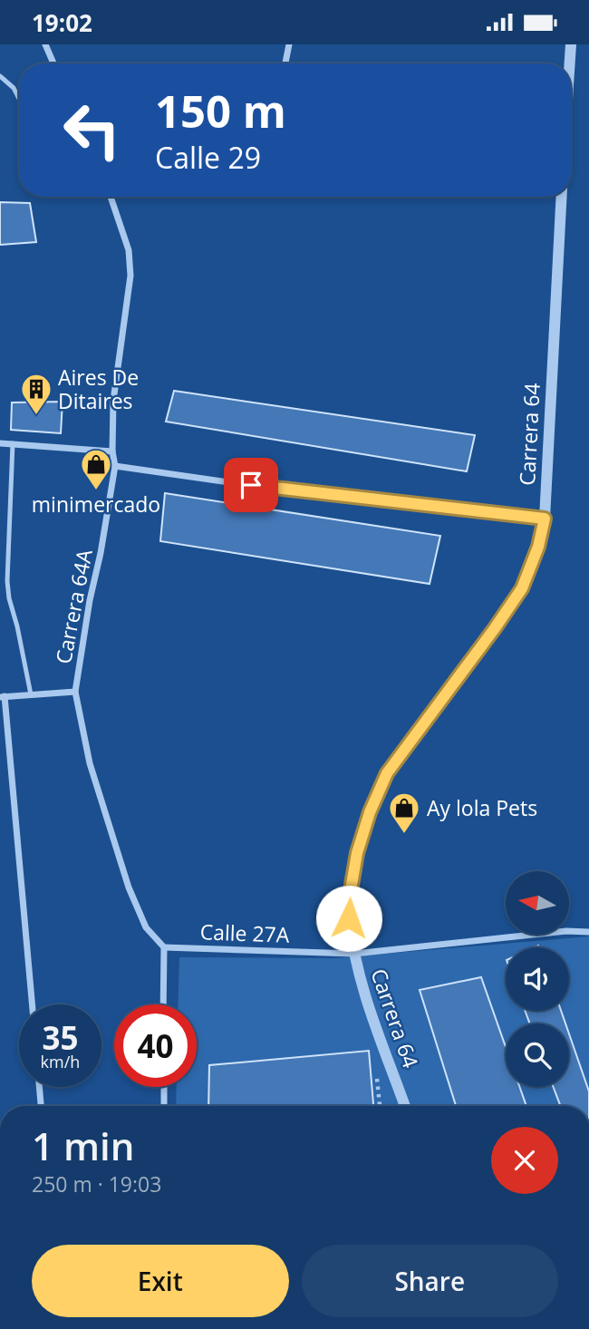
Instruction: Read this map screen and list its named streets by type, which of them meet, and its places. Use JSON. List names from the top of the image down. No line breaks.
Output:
{"streets":{"street":["Carrera 64","Carrera 64A","Calle 27A"]},"crossings":[["Carrera 64","Calle 27A"],["Carrera 64A","Calle 27A"]],"places":{"building":["Aires De Ditaires"],"shop":["minimercado","Ay lola Pets"]},"north":"left","page":{"status":"19:02","turn":["150 m","Calle 29"],"speed":"35 km/h","limit":"40","heading":["1 min","250 m · 19:03"],"buttons":["Exit","Share"]}}
